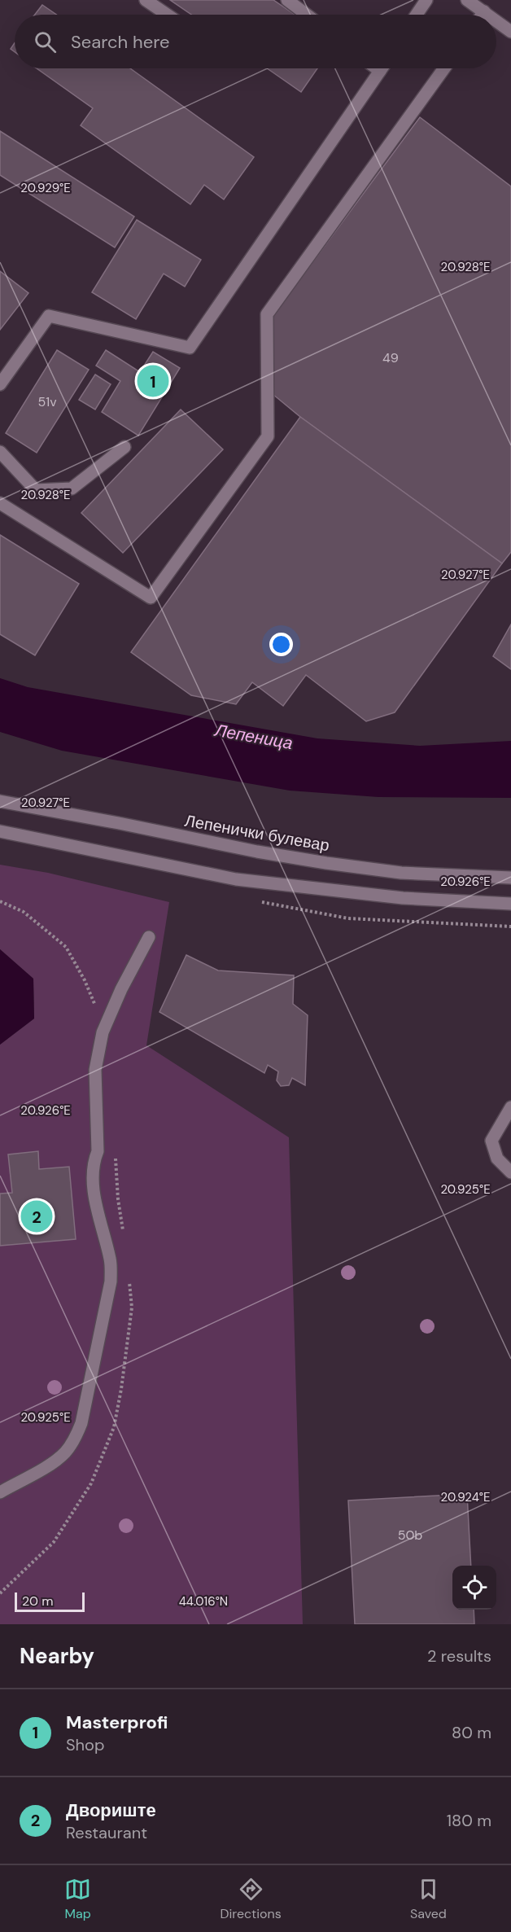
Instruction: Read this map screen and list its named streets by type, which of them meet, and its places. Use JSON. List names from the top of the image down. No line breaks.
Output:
{"streets":{"main road":["Лепенички булевар"]},"water":["Лепеница"],"house_numbers":["49","51v","50b"],"scale_bar":"20 m","page":{"search":"Search here","pins":["1","2"],"scale":"20 m","heading":["Nearby","2 results"],"list":[{"mark":"1","name":"Masterprofi","note":"Shop","value":"80 m"},{"mark":"2","name":"Двориште","note":"Restaurant","value":"180 m"}],"nav":["Map","Directions","Saved"]},"coordinates":["20.929°E","20.928°E","20.927°E","20.926°E","20.925°E","20.924°E","44.016°N"]}
